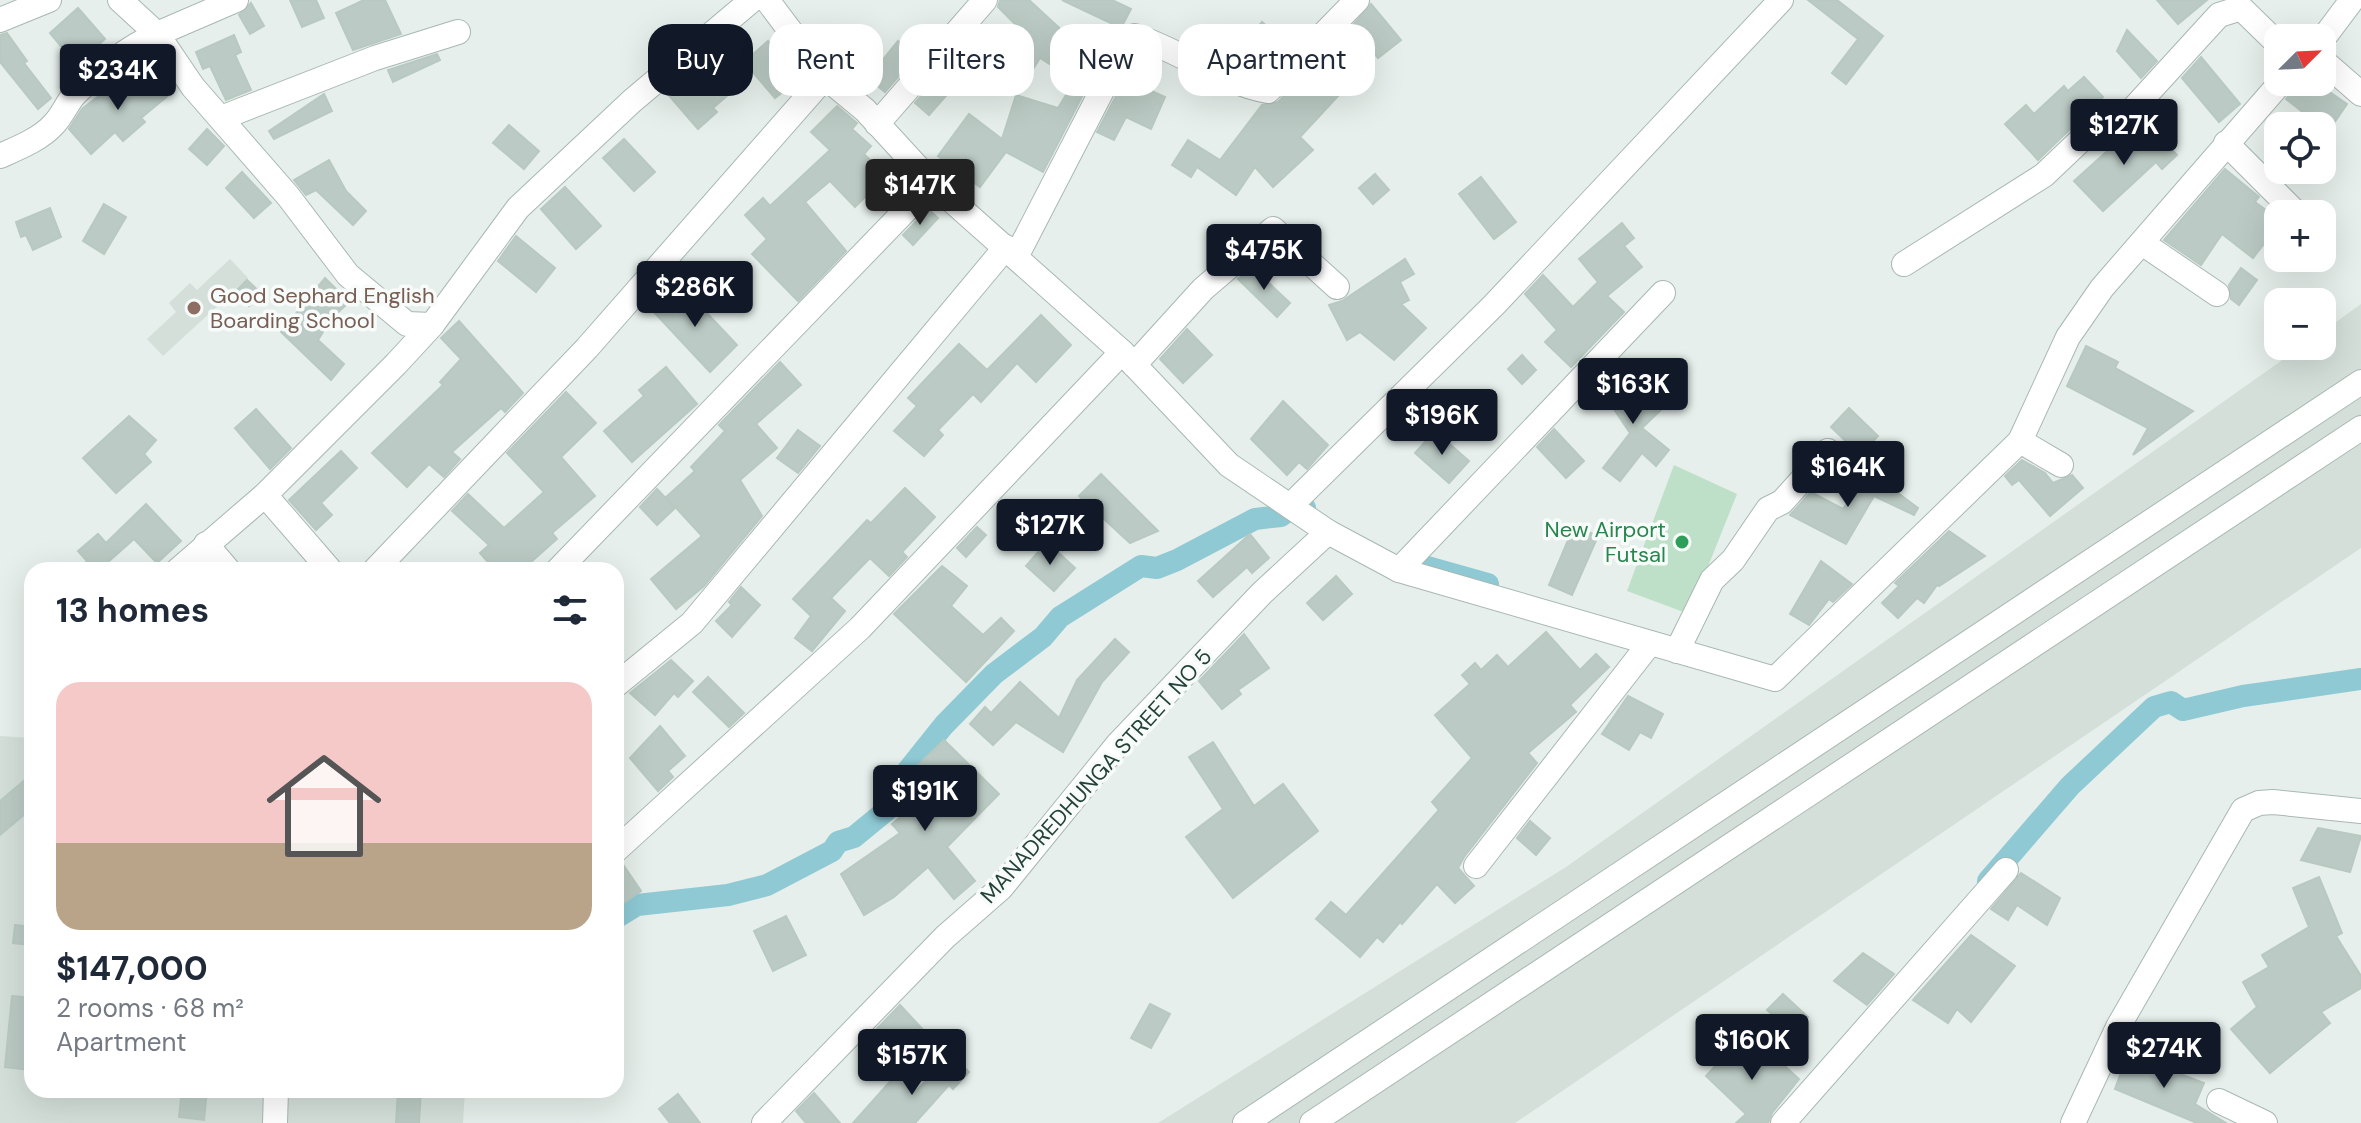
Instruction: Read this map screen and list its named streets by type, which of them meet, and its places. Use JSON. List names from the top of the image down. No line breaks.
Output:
{"streets":{"street":["MANADREDHUNGA STREET NO 5"]},"places":["Good Sephard English Boarding School","New Airport Futsal"],"north":"top right","page":{"map_buttons":["+","−"],"chip":["Buy","Rent","Filters","New","Apartment"],"price":["$234K","$127K","$147K","$475K","$286K","$163K","$196K","$164K","$127K","$191K","$160K","$274K","$157K"],"heading":"13 homes","list":[{"name":"$147,000","note":"2 rooms · 68 m² · Apartment"}]}}
